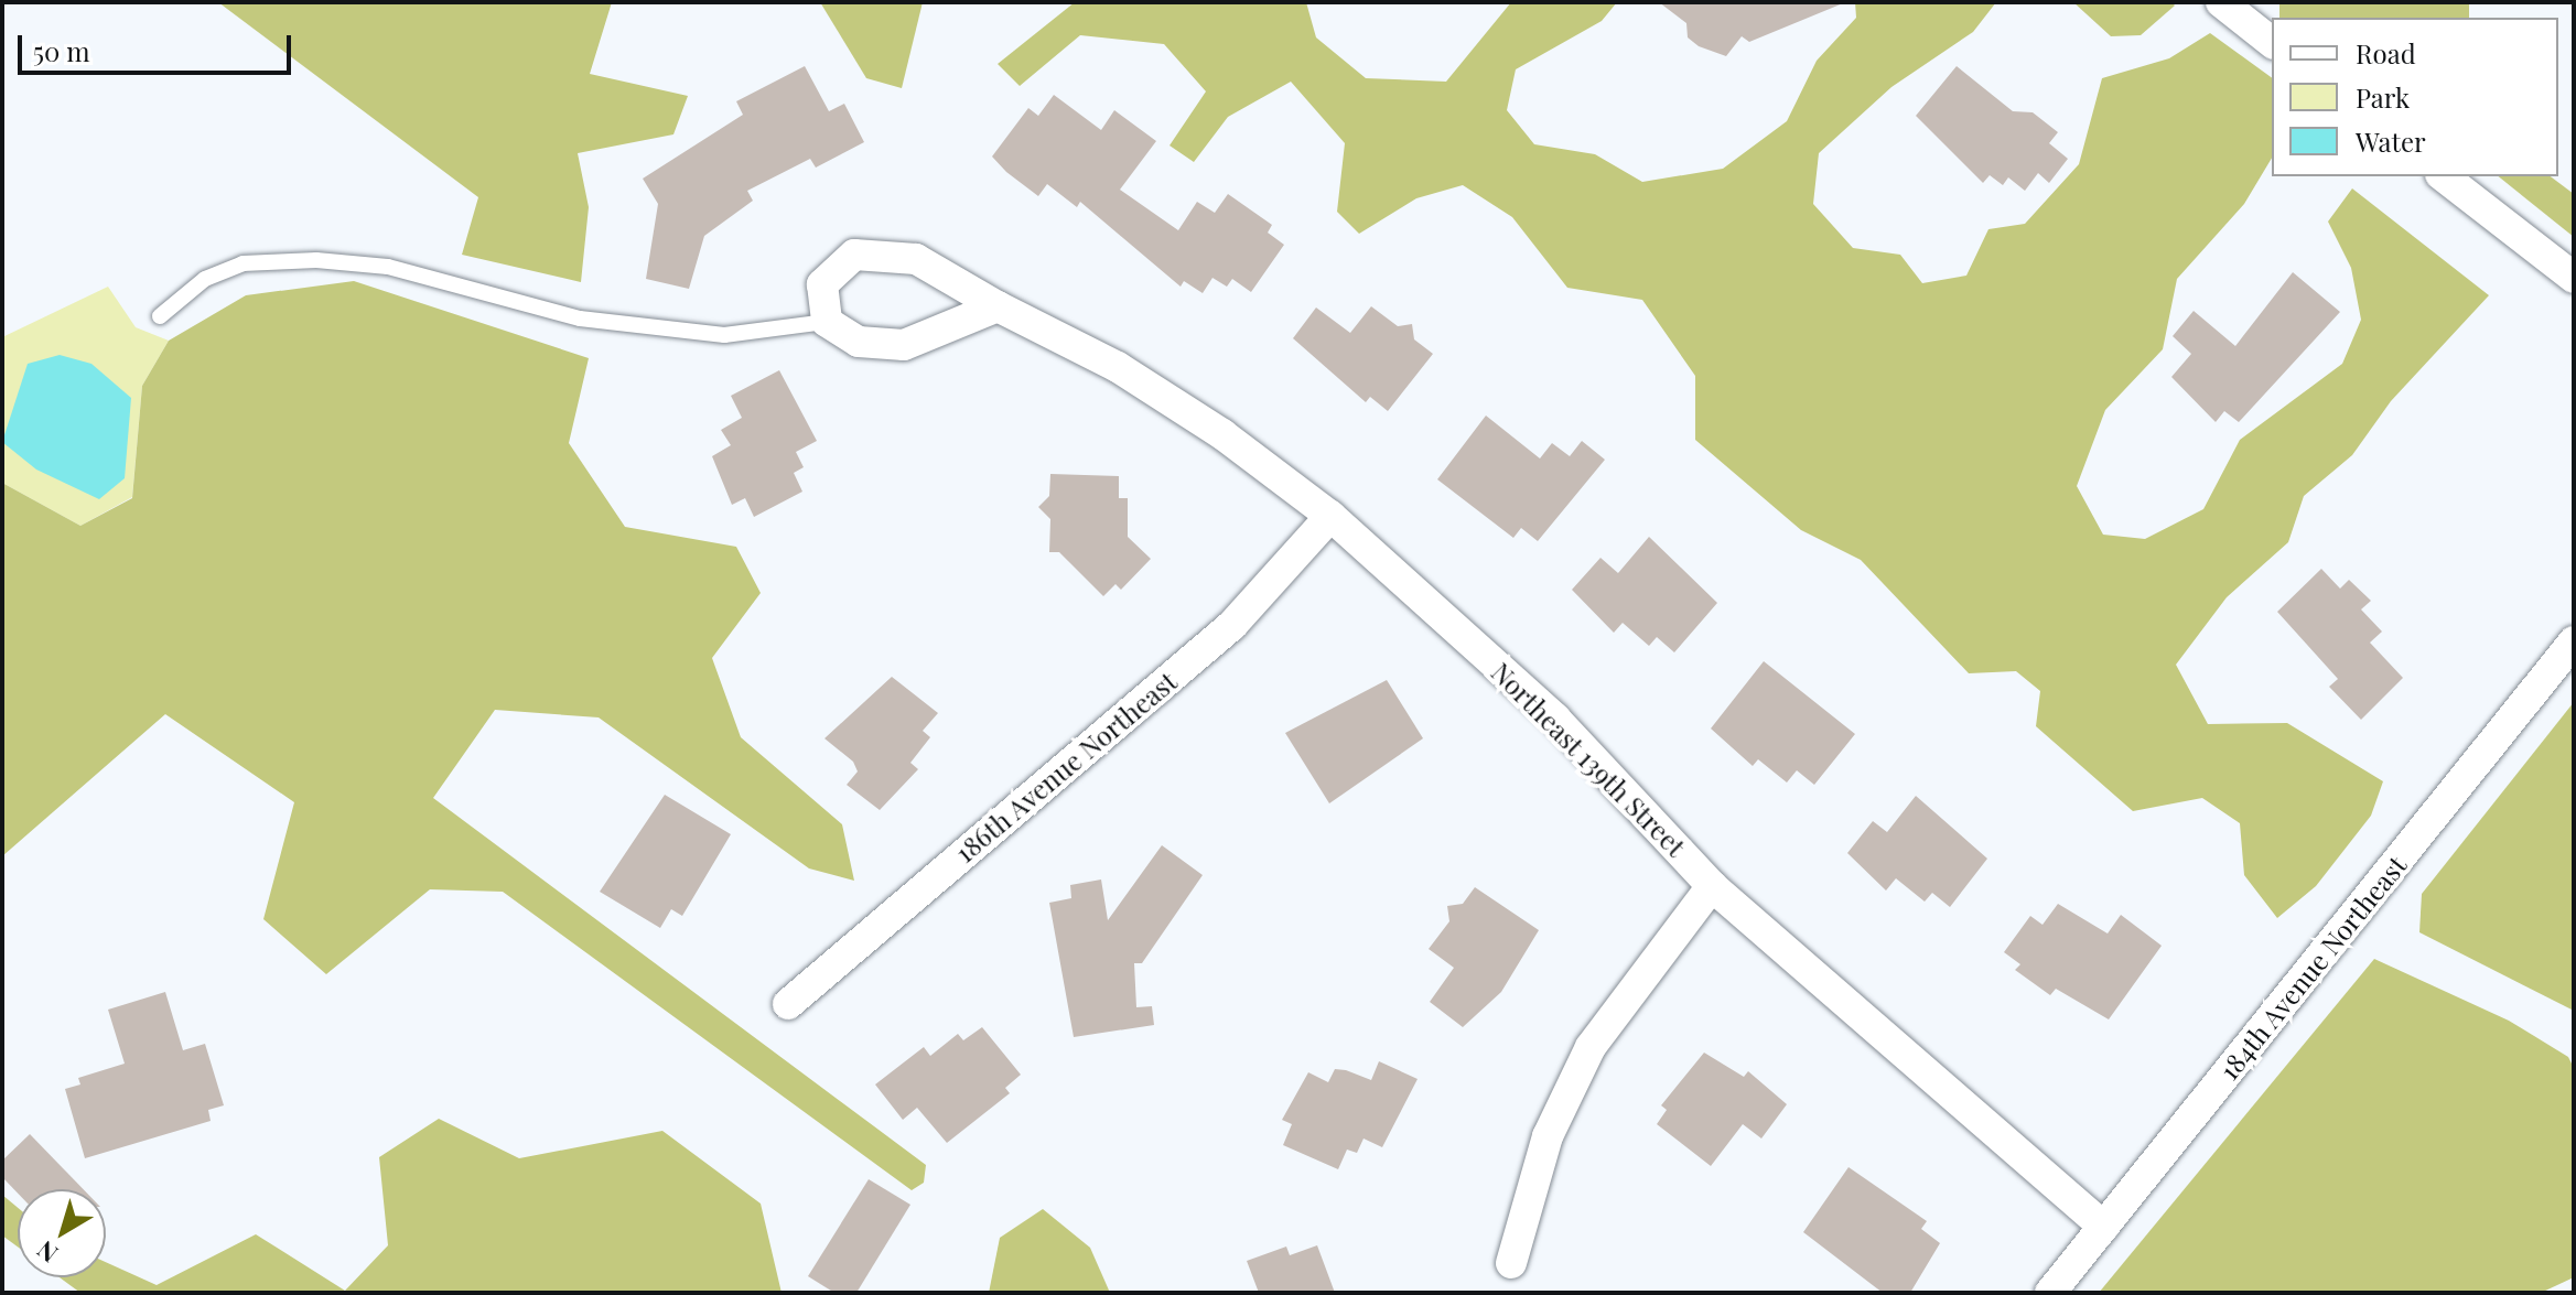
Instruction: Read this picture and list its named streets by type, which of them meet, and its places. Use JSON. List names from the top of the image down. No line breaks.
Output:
{"streets":{"street":["Northeast 139th Street","186th Avenue Northeast","184th Avenue Northeast"]},"crossings":[["Northeast 139th Street","186th Avenue Northeast"],["Northeast 139th Street","184th Avenue Northeast"]],"legend":["Road","Park","Water"],"scale_bar":"50 m","north":"bottom left"}
